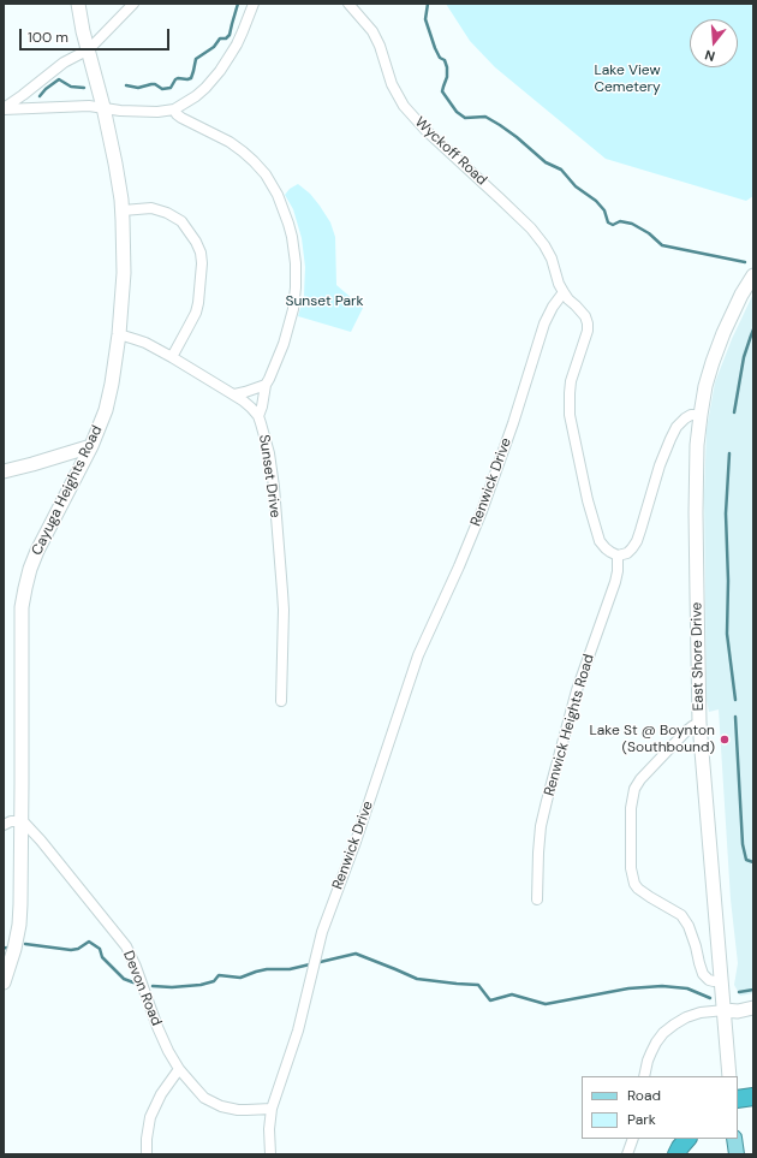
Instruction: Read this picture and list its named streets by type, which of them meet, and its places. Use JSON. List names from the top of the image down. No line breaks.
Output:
{"streets":{"street":["Wyckoff Road","Sunset Drive","Renwick Drive","Cayuga Heights Road","East Shore Drive","Renwick Heights Road","Devon Road"]},"crossings":[["Wyckoff Road","Renwick Drive"],["Sunset Drive","Cayuga Heights Road"],["Renwick Drive","Devon Road"],["Cayuga Heights Road","Devon Road"]],"parks":["Lake View Cemetery","Sunset Park"],"places":["Lake St @ Boynton (Southbound)"],"legend":["Road","Park"],"scale_bar":"100 m","north":"bottom"}
